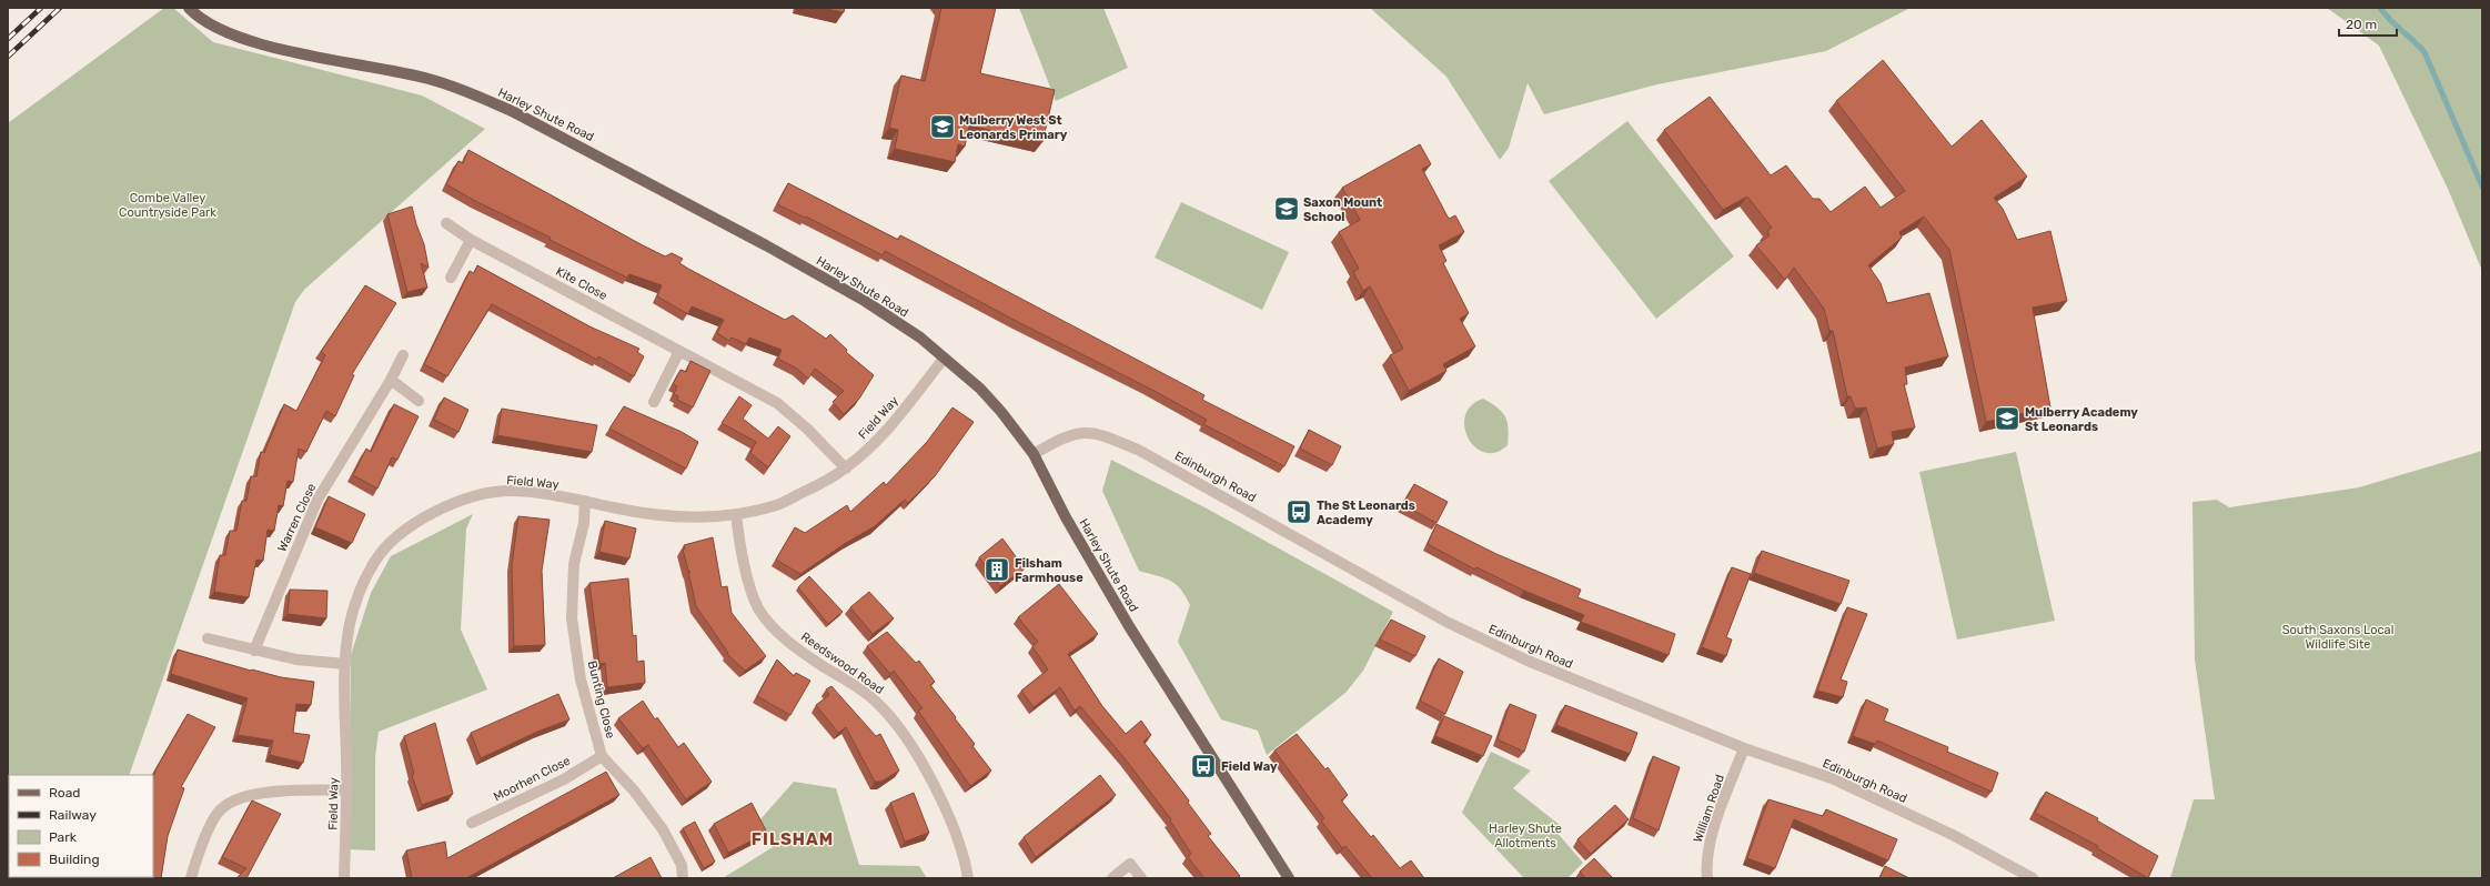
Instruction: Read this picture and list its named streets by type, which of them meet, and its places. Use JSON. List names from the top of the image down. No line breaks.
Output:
{"streets":{"main road":["Harley Shute Road"],"street":["Kite Close","Field Way","Edinburgh Road","Warren Close","Reedswood Road","Bunting Close","Moorhen Close","William Road"]},"crossings":[["Harley Shute Road","Field Way"],["Harley Shute Road","Edinburgh Road"],["Kite Close","Field Way"],["Field Way","Reedswood Road"],["Field Way","Bunting Close"],["Edinburgh Road","William Road"],["Bunting Close","Moorhen Close"]],"districts":["FILSHAM"],"parks":["Combe Valley Countryside Park","South Saxons Local Wildlife Site","Harley Shute Allotments"],"places":{"school or university":["Mulberry West St Leonards Primary","Saxon Mount School","Mulberry Academy St Leonards"],"bus stop":["The St Leonards Academy","Field Way"],"building":["Filsham Farmhouse"]},"legend":["Road","Railway","Park","Building"],"scale_bar":"20 m"}
